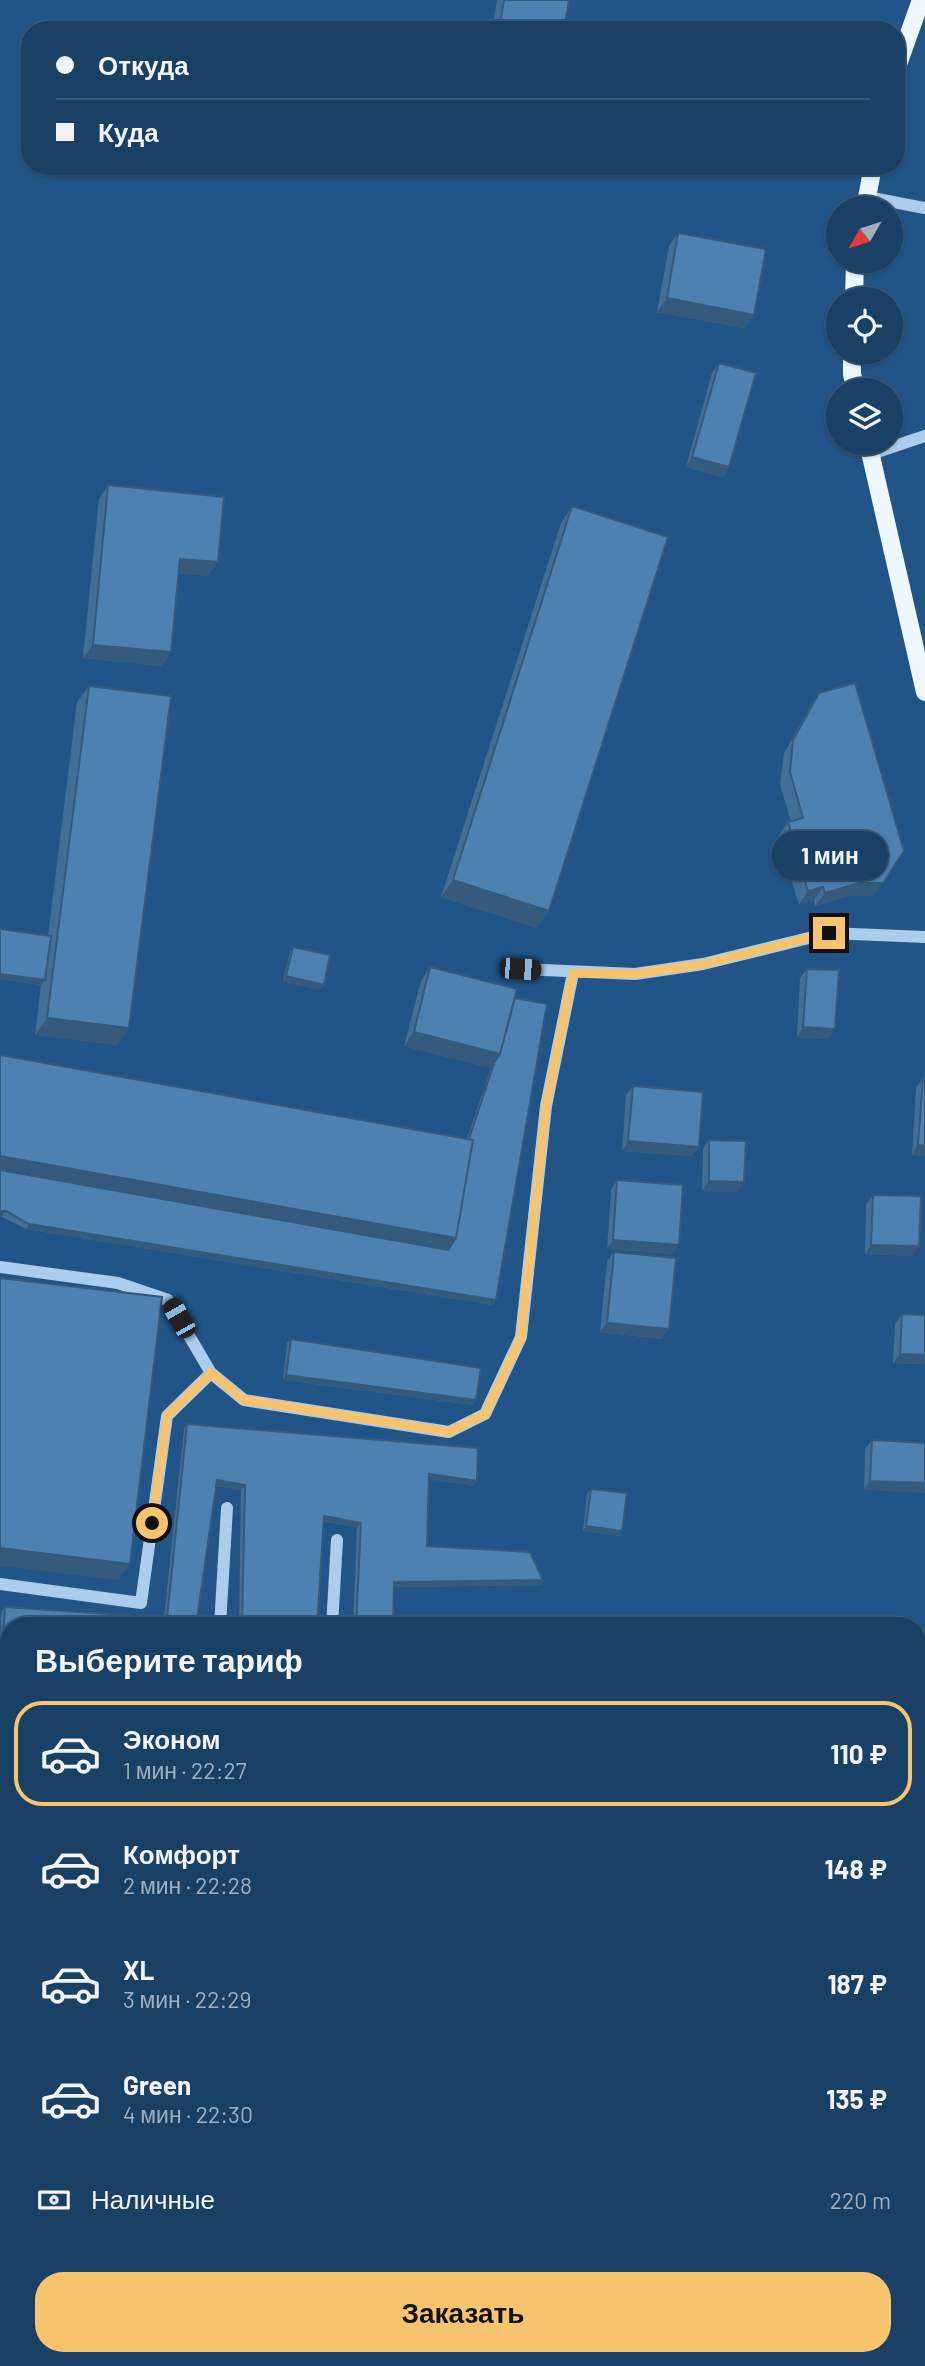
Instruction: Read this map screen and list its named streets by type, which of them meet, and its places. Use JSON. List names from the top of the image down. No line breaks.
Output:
{"north":"bottom left","page":{"banner":["Откуда","Куда"],"bubble":"1 мин","heading":"Выберите тариф","list":[{"name":"Эконом","note":"1 мин · 22:27","value":"110 ₽"},{"name":"Комфорт","note":"2 мин · 22:28","value":"148 ₽"},{"name":"XL","note":"3 мин · 22:29","value":"187 ₽"},{"name":"Green","note":"4 мин · 22:30","value":"135 ₽"}],"pay":["Наличные","220 m"],"buttons":"Заказать"}}
